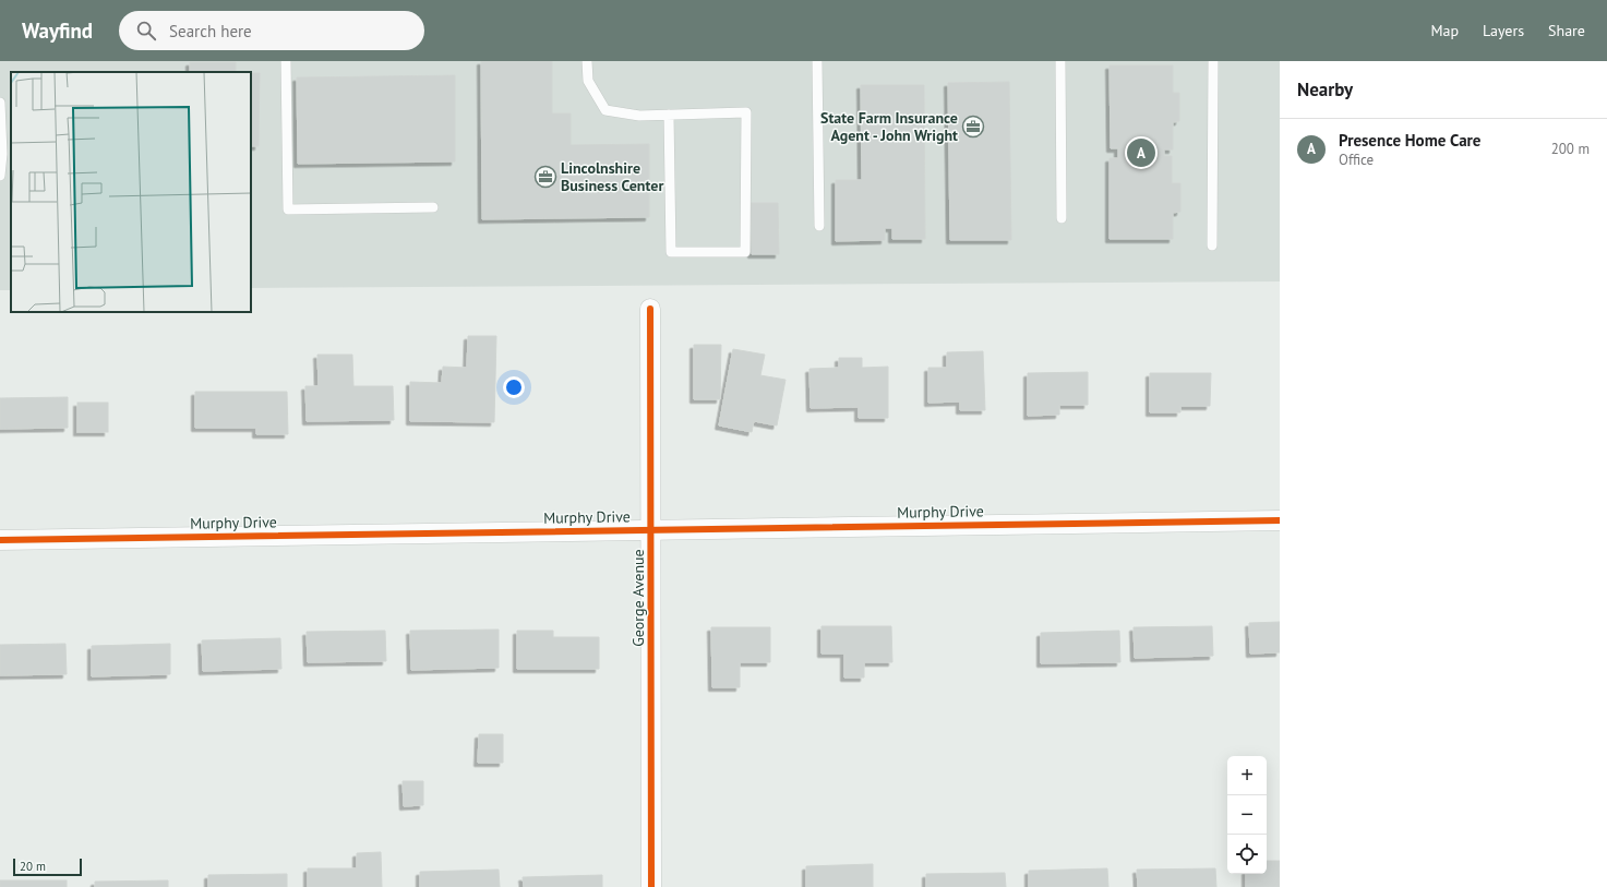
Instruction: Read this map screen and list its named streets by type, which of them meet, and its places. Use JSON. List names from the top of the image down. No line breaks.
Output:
{"streets":{"street":["Murphy Drive","George Avenue"]},"crossings":[["Murphy Drive","George Avenue"]],"places":{"office":["State Farm Insurance Agent - John Wright","Lincolnshire Business Center"]},"scale_bar":"20 m","page":{"header":"Wayfind","search":"Search here","nav":["Map","Layers","Share"],"heading":"Nearby","list":[{"mark":"A","name":"Presence Home Care","note":"Office","value":"200 m"}],"pins":"A","map_buttons":["+","−"],"scale":"20 m"}}
